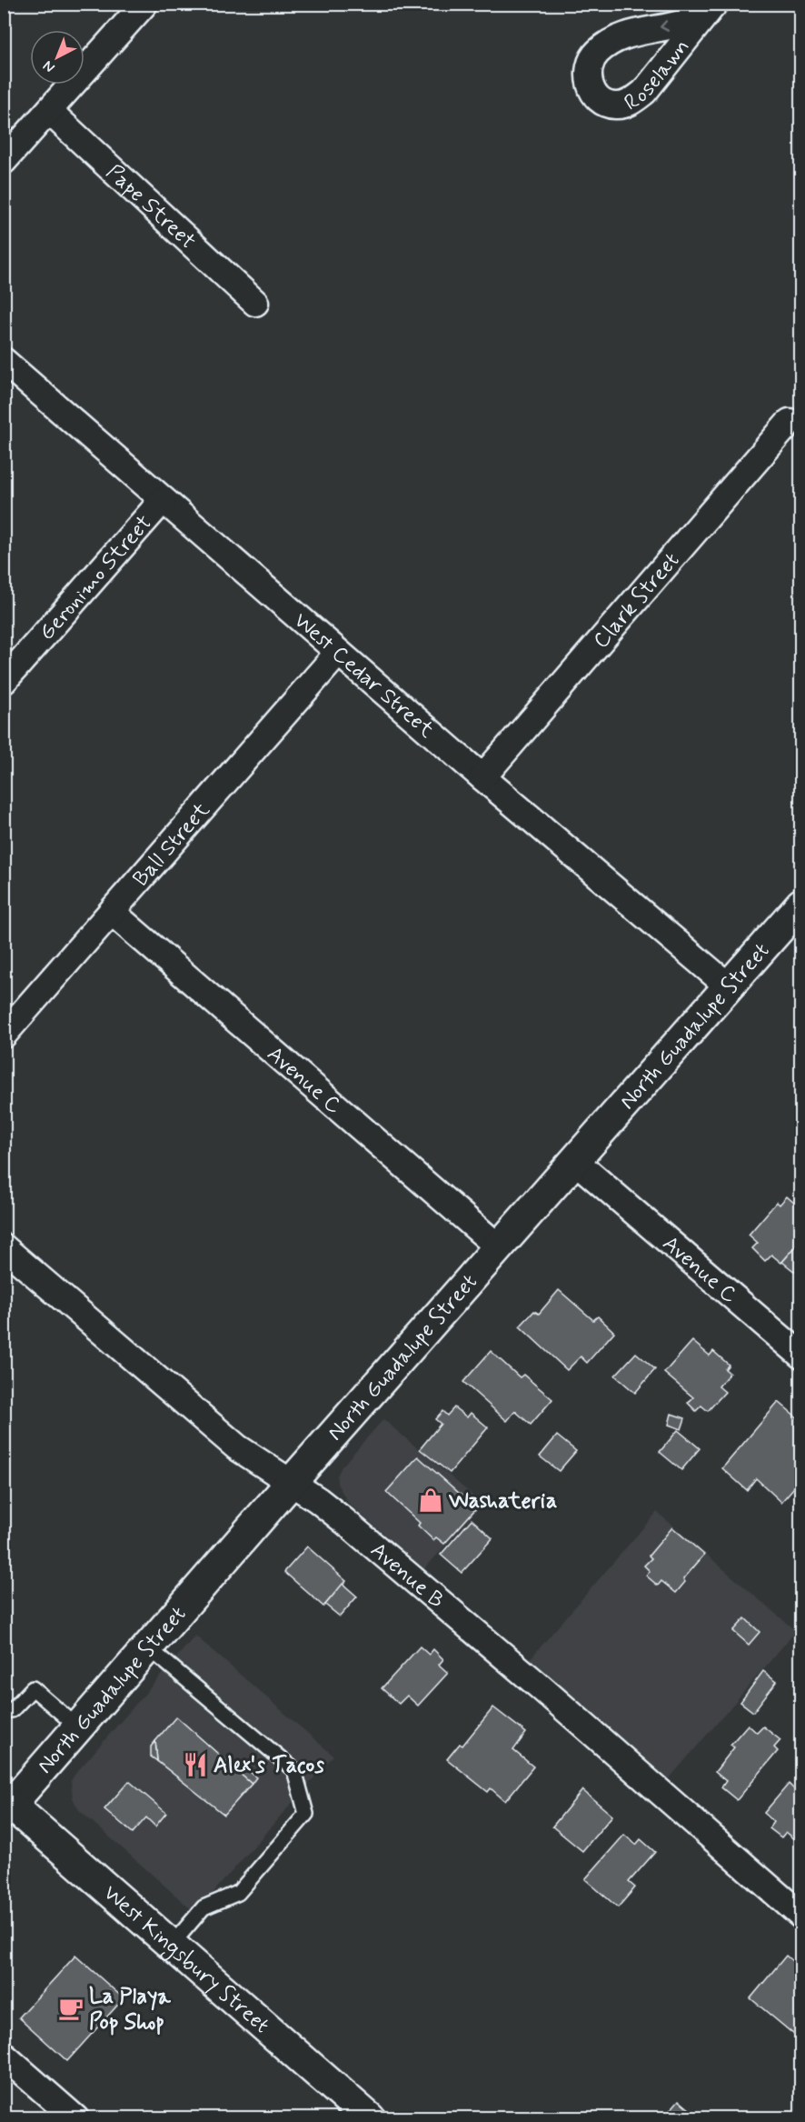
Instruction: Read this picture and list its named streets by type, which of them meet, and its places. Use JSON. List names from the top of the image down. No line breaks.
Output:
{"streets":{"street":["Roselawn","Pape Street","Geronimo Street","Clark Street","West Cedar Street","Ball Street","North Guadalupe Street","Avenue C","Avenue B","West Kingsbury Street"]},"crossings":[["Geronimo Street","West Cedar Street"],["Clark Street","West Cedar Street"],["West Cedar Street","Ball Street"],["West Cedar Street","North Guadalupe Street"],["Ball Street","Avenue C"],["North Guadalupe Street","Avenue C"],["North Guadalupe Street","Avenue B"],["North Guadalupe Street","West Kingsbury Street"]],"places":{"shop":["Washateria"],"restaurant":["Alex's Tacos"],"cafe":["La Playa Pop Shop"]},"north":"bottom left"}
